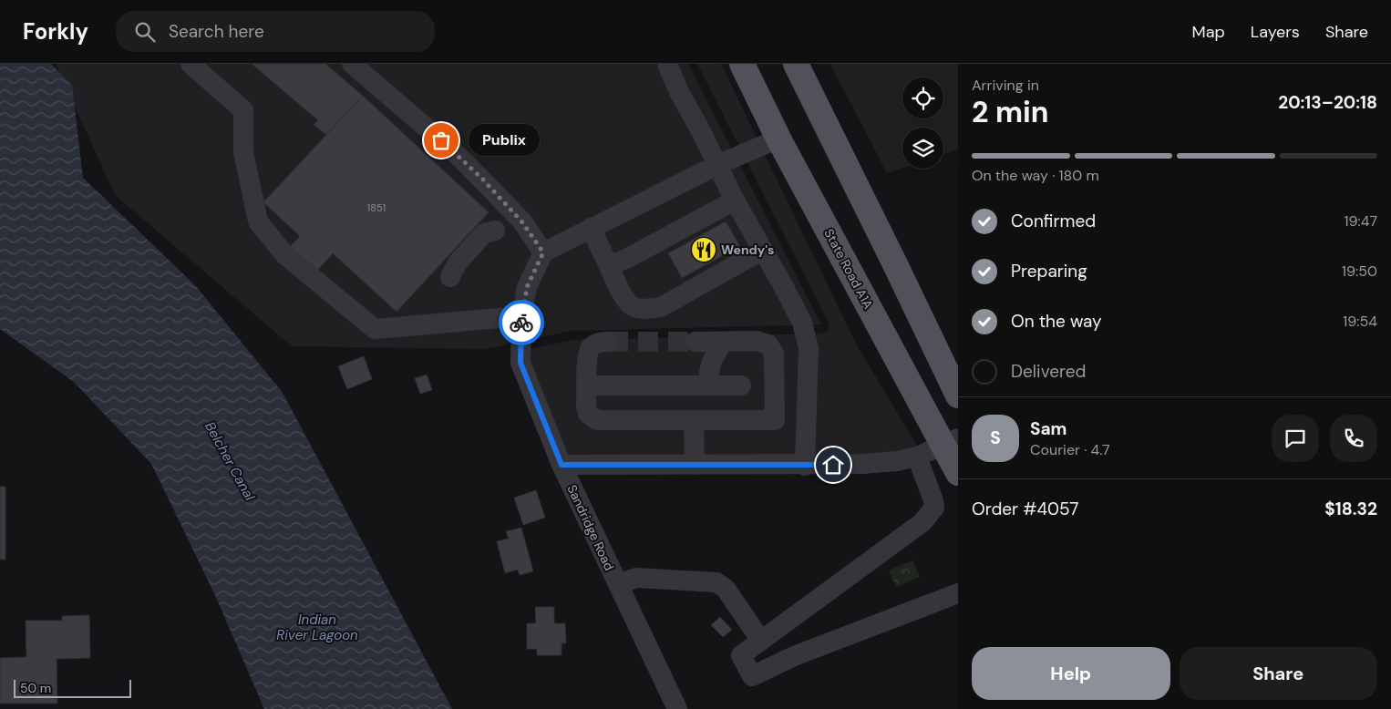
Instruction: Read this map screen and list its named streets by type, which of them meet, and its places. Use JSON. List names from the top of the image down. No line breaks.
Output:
{"streets":{"main road":["State Road A1A"],"street":["Sandridge Road"]},"water":["Belcher Canal","Indian River Lagoon"],"places":{"other":["Publix"],"restaurant":["Wendy's"]},"house_numbers":["1851"],"scale_bar":"50 m","page":{"header":"Forkly","search":"Search here","nav":["Map","Layers","Share"],"heading":["2 min","Arriving in","20:13–20:18"],"panel":["Sam","Courier · 4.7","Order #4057","$18.32"],"bubble":"Publix","bar":"On the way · 180 m","list":[["Confirmed","19:47"],["Preparing","19:50"],["On the way","19:54"],"Delivered"],"round":"S","buttons":["Help","Share"],"scale":"50 m"}}
